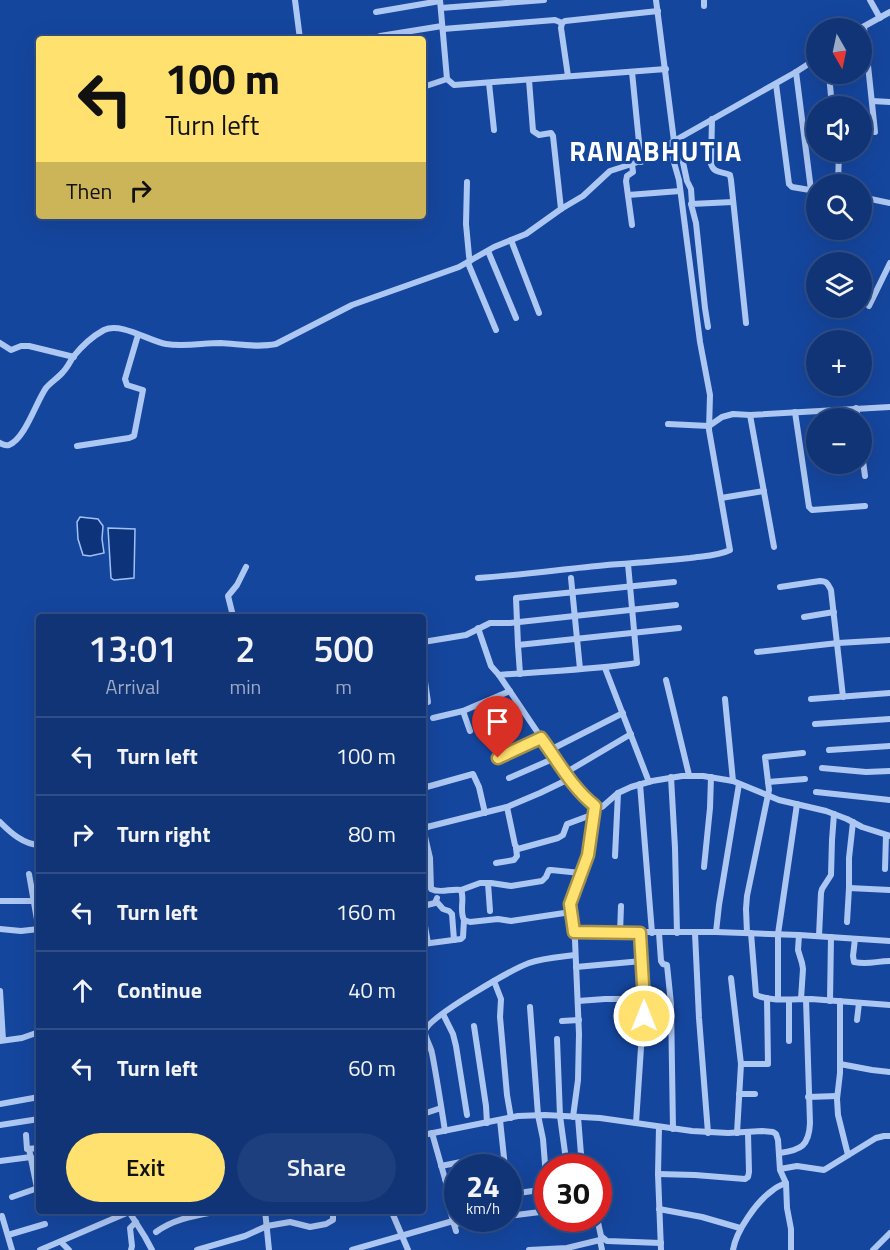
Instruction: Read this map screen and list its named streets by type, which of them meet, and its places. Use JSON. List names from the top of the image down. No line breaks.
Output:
{"districts":["RANABHUTIA"],"north":"bottom","page":{"map_buttons":["+","−"],"turn":["100 m","Turn left"],"then":"Then","eta":["13:01","Arrival","2","min","500","m"],"list":[{"name":"Turn left","value":"100 m"},{"name":"Turn right","value":"80 m"},{"name":"Turn left","value":"160 m"},{"name":"Continue","value":"40 m"},{"name":"Turn left","value":"60 m"}],"buttons":["Exit","Share"],"speed":"24 km/h","limit":"30"}}
